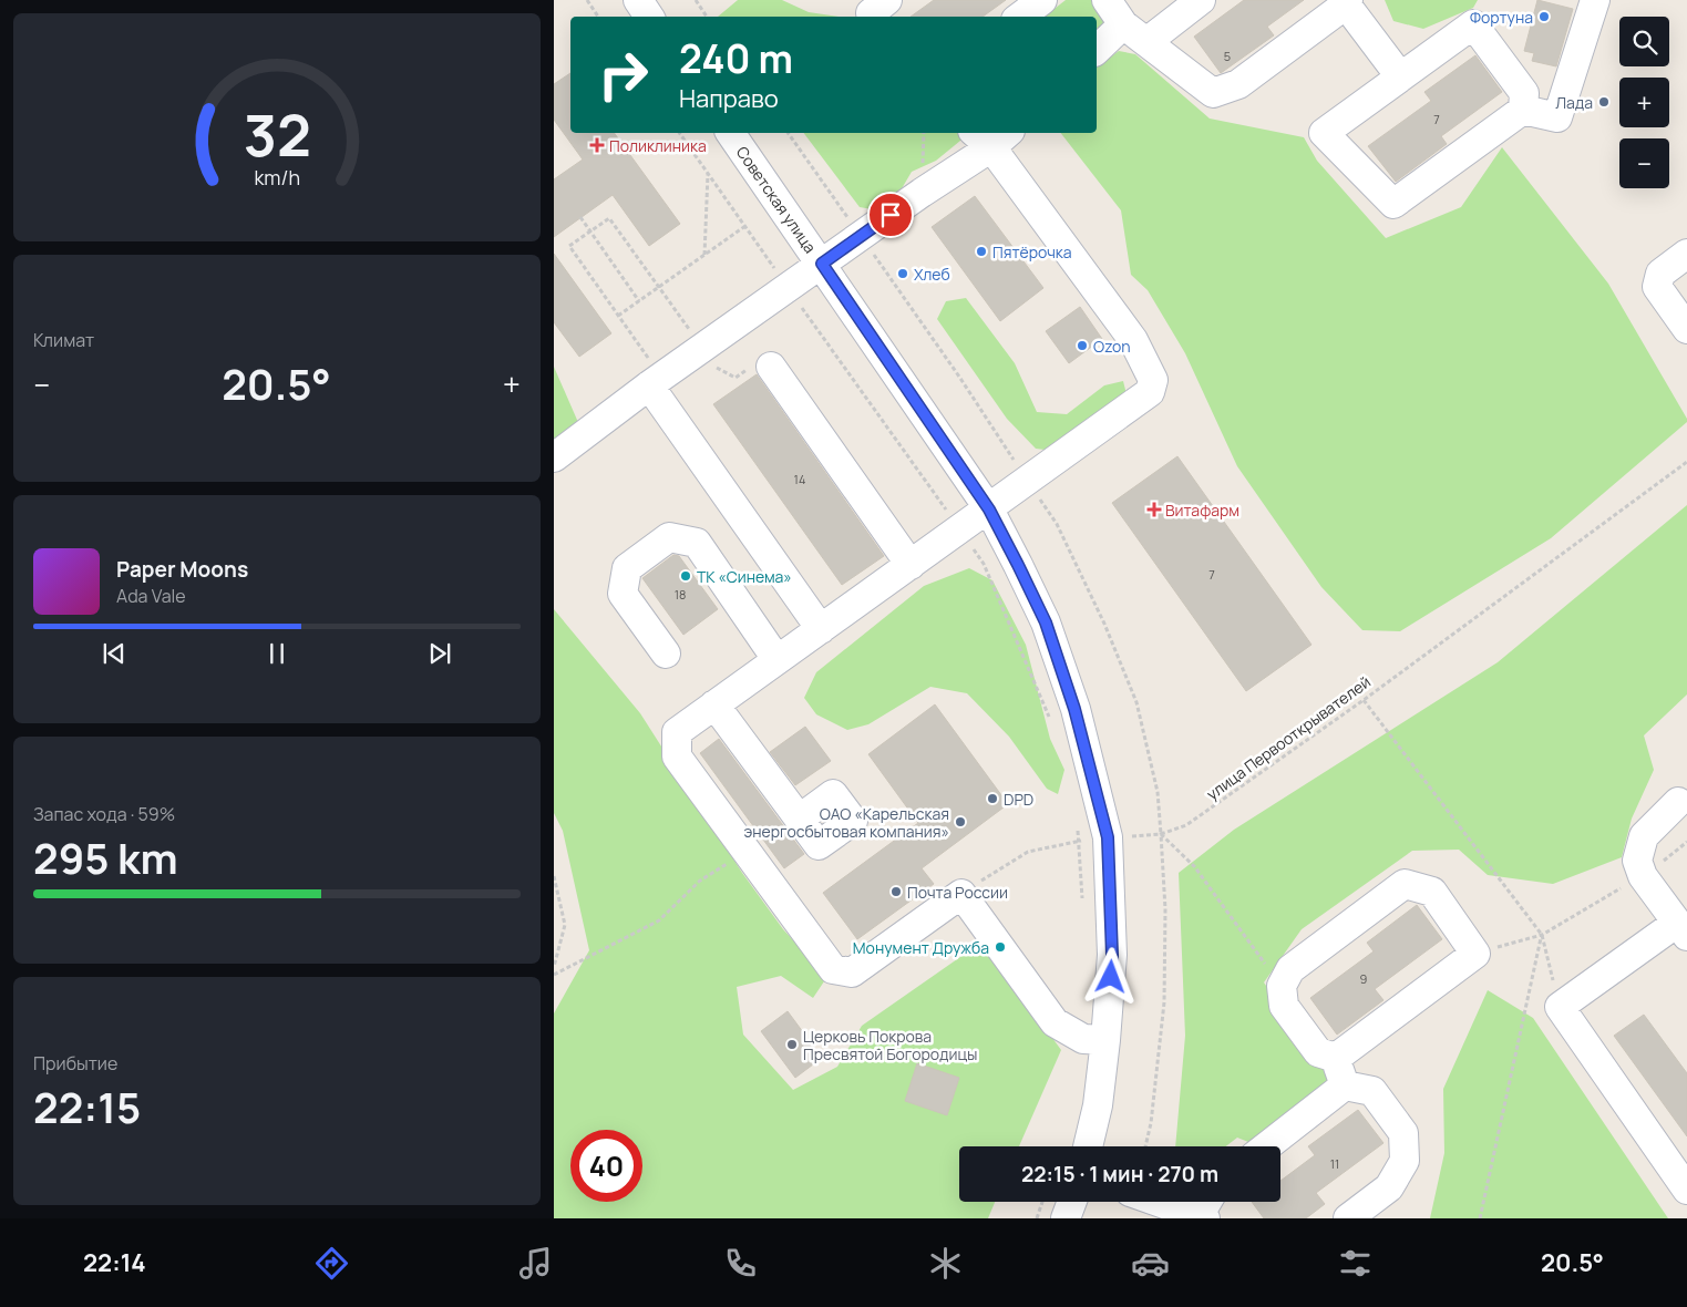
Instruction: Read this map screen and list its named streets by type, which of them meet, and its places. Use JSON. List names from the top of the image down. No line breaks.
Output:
{"streets":{"street":["Советская улица"],"path":["улица Первооткрывателей"]},"crossings":[["Советская улица","улица Первооткрывателей"]],"places":{"other":["Фортуна","Лада","Пятёрочка","Хлеб","Ozon","ТК «Синема»","DPD","ОАО «Карельская энергосбытовая компания»","Почта России","Монумент Дружба","Церковь Покрова Пресвятой Богородицы"],"health":["Поликлиника","Витафарм"]},"house_numbers":["5","7","14","7","18","9","11"],"page":{"map_buttons":["+","−"],"turn":["240 m","Направо"],"tile":["Климат",["Запас хода · 59%","295 km"],["Прибытие","22:15"]],"heat":["−","20.5°","+"],"song":["Paper Moons","Ada Vale"],"limit":"40","trip":"22:15 · 1 мин · 270 m","tabs":["22:14","20.5°"],"gauge":["32","km/h"]}}
